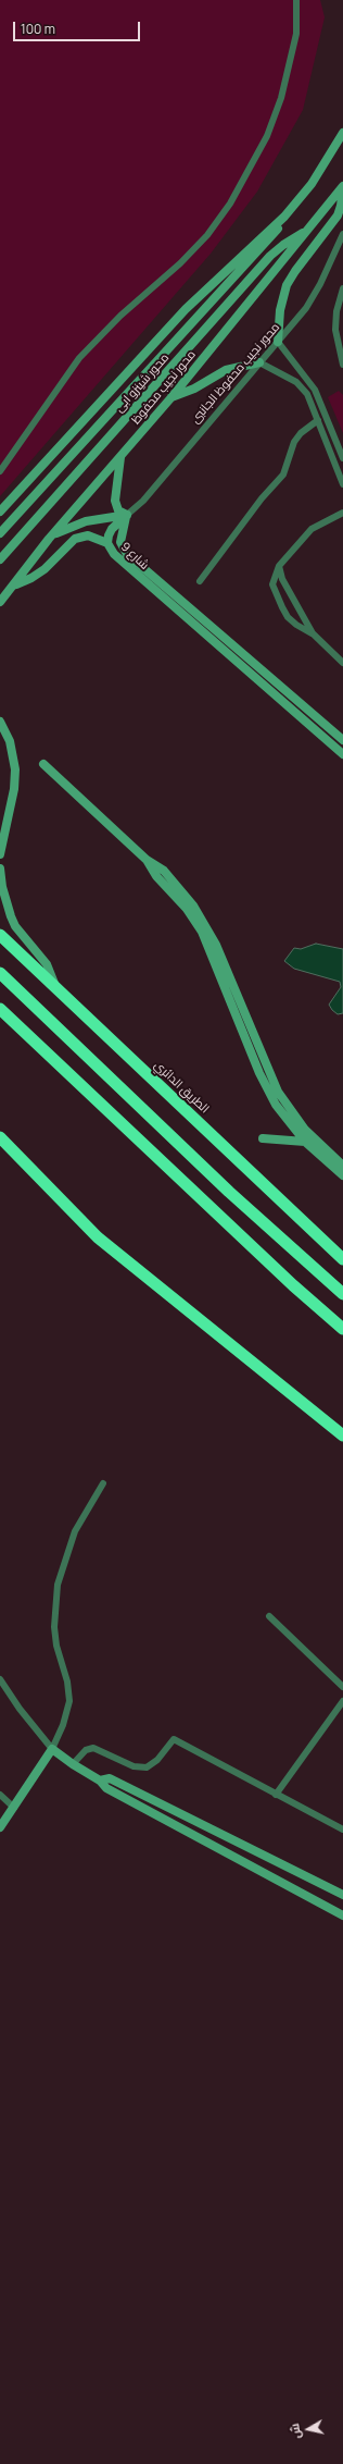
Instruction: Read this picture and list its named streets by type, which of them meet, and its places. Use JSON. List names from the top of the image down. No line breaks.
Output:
{"streets":{"highway":["الطريق الدائري"],"main road":["محور شينزو ابى","محور نجيب محفوظ","شارع 9"],"street":["محور نجيب محفوظ الجانبى"]},"crossings":[["محور نجيب محفوظ الجانبى","شارع 9"],["محور شينزو ابى","محور نجيب محفوظ"]],"scale_bar":"100 m","north":"left"}
